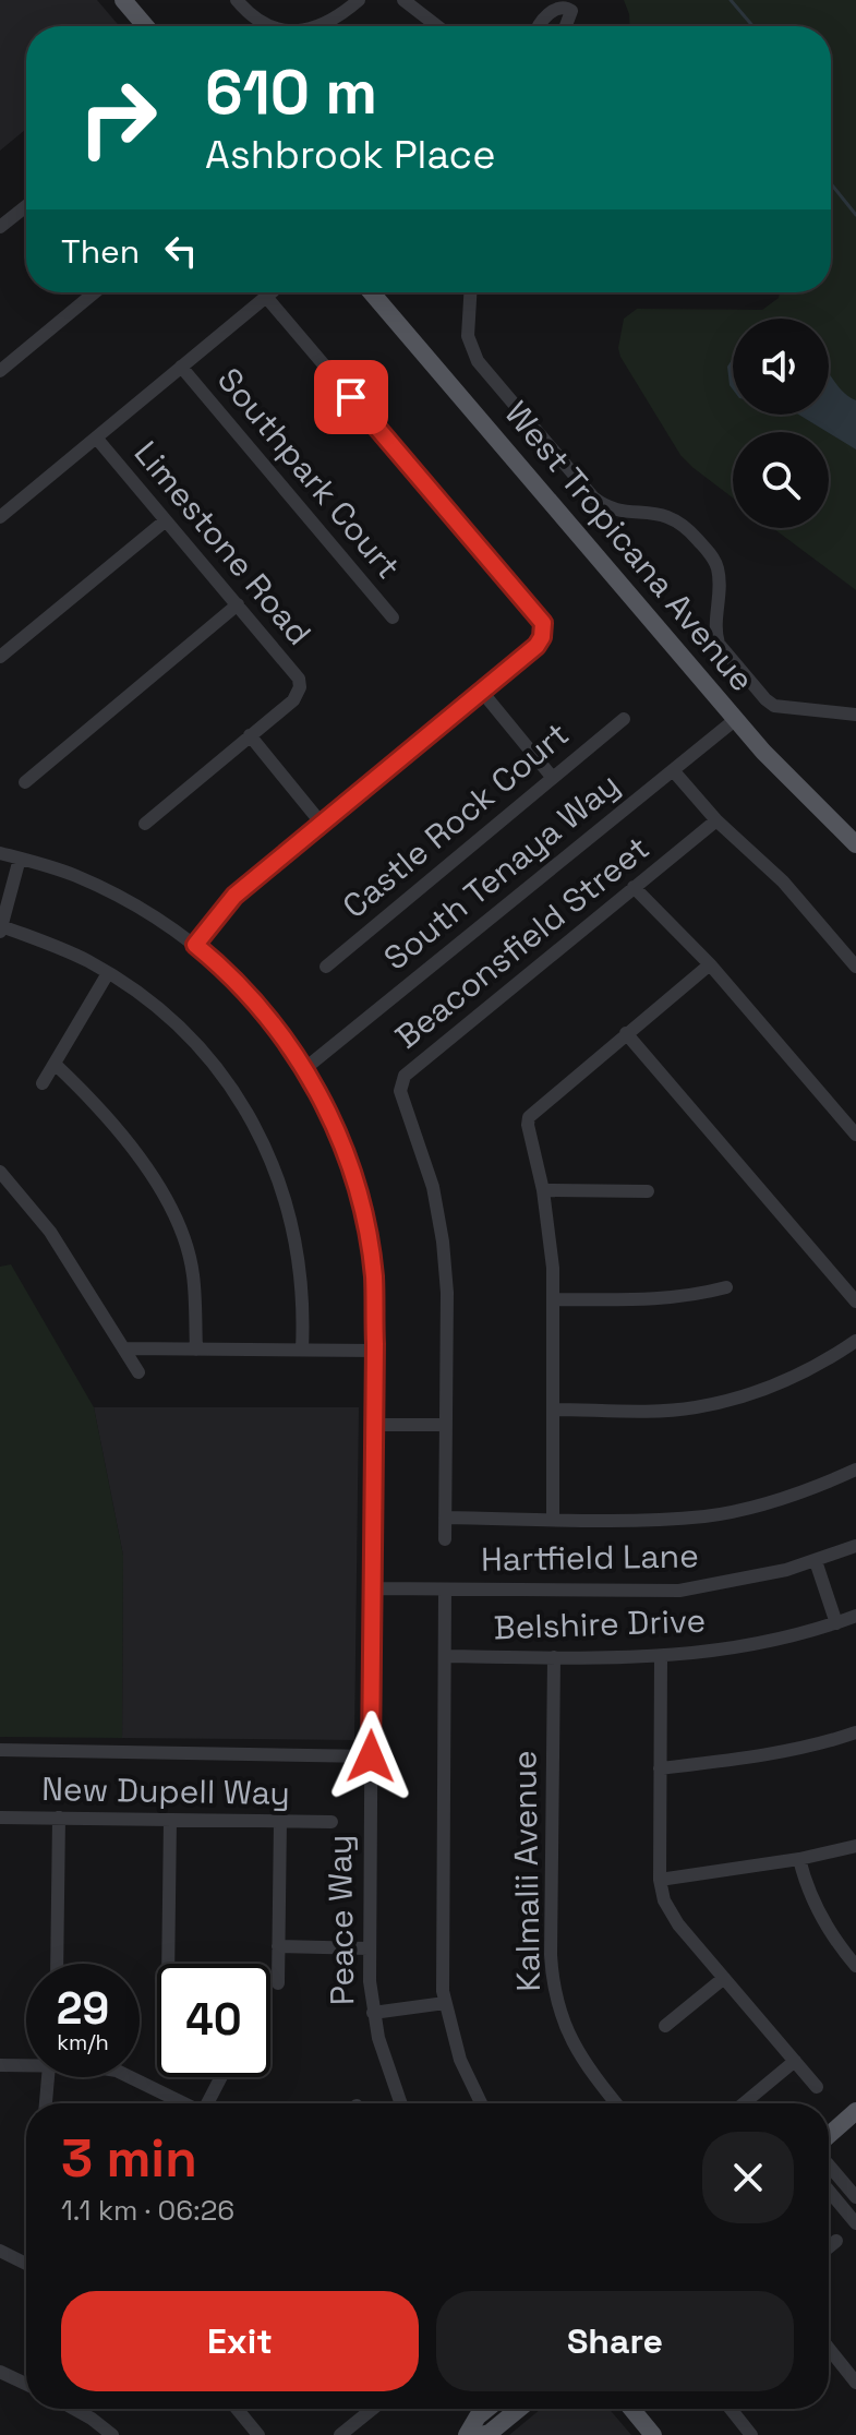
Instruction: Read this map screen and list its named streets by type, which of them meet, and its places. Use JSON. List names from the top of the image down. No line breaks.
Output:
{"streets":{"main road":["West Tropicana Avenue"],"street":["Southpark Court","Limestone Road","Castle Rock Court","South Tenaya Way","Beaconsfield Street","Hartfield Lane","Belshire Drive","New Dupell Way","Kalmalii Avenue","Peace Way"]},"crossings":[["West Tropicana Avenue","South Tenaya Way"],["South Tenaya Way","Peace Way"],["Hartfield Lane","Peace Way"],["Belshire Drive","Kalmalii Avenue"]],"page":{"turn":["610 m","Ashbrook Place"],"then":"Then","speed":"29 km/h","limit":"40","heading":["3 min","1.1 km · 06:26"],"buttons":["Exit","Share"]}}
